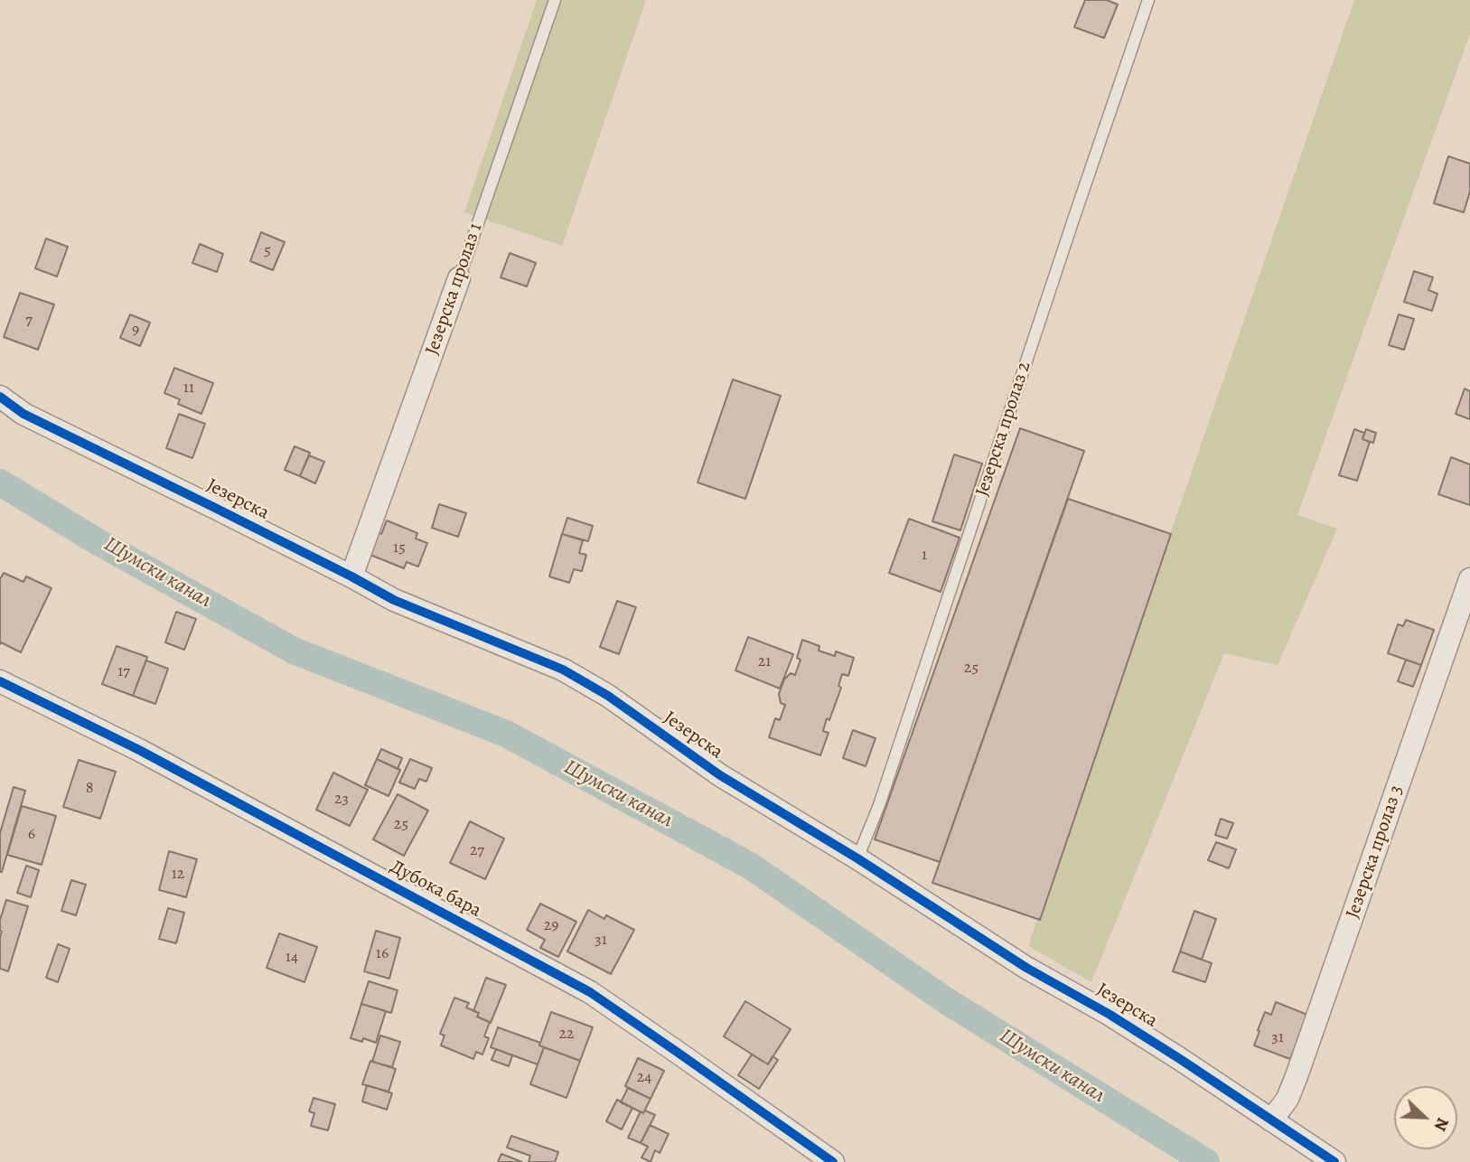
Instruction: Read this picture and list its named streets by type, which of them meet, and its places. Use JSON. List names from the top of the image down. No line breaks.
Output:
{"streets":{"street":["Језерска пролаз 1","Језерска","Језерска пролаз 3","Дубока бара"],"lane":["Језерска пролаз 2"]},"crossings":[["Језерска пролаз 1","Језерска"],["Језерска пролаз 2","Језерска"],["Језерска","Језерска пролаз 3"]],"water":["Шумски канал"],"house_numbers":["5","7","9","11","15","1","21","25","17","8","23","25","6","27","12","29","31","16","14","22","31","24"],"north":"bottom right"}
